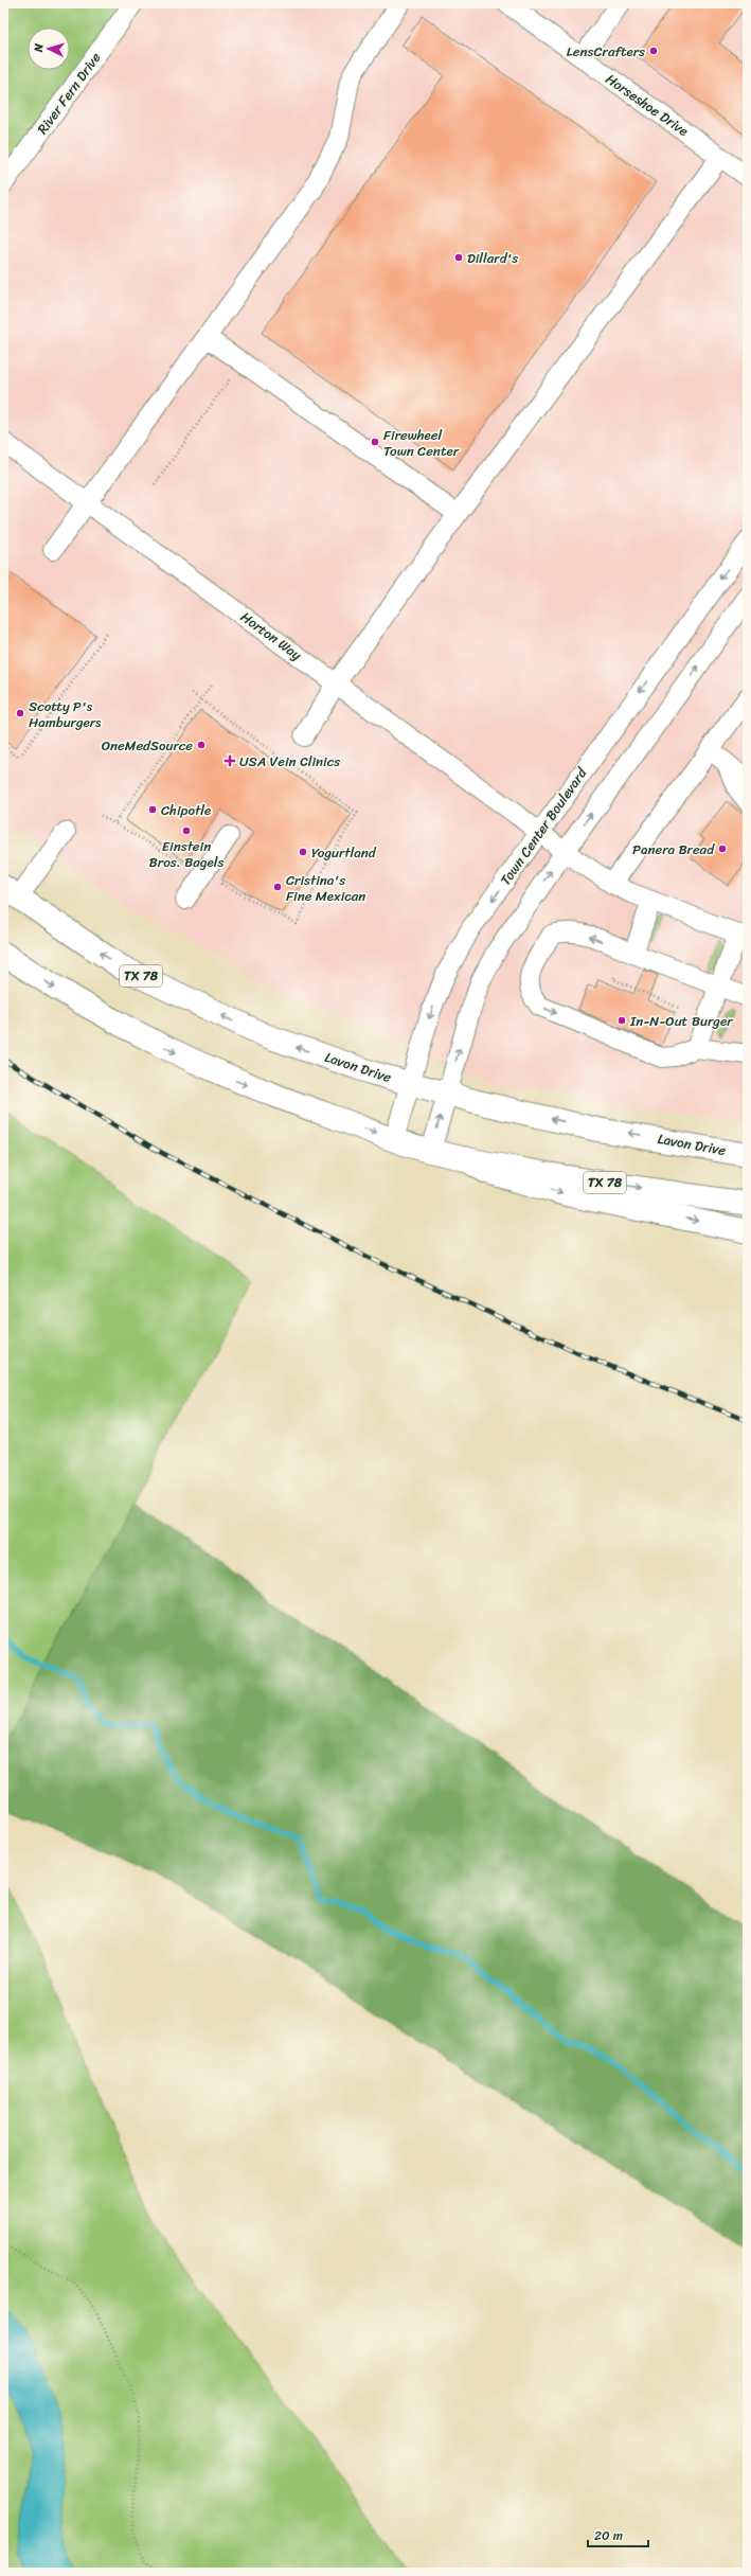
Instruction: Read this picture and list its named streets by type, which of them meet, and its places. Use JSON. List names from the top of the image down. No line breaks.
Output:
{"streets":{"main road":["TX 78","Lavon Drive"],"street":["River Fern Drive","Horseshoe Drive","Horton Way","Town Center Boulevard"]},"crossings":[["Horton Way","Town Center Boulevard"],["Town Center Boulevard","TX 78"],["Town Center Boulevard","Lavon Drive"]],"places":{"other":["LensCrafters","Dillard's","Firewheel Town Center","Scotty P's Hamburgers","OneMedSource","Chipotle","Einstein Bros. Bagels","Panera Bread","Yogurtland","Cristina's Fine Mexican","In-N-Out Burger"],"health":["USA Vein Clinics"]},"scale_bar":"20 m","north":"left"}
